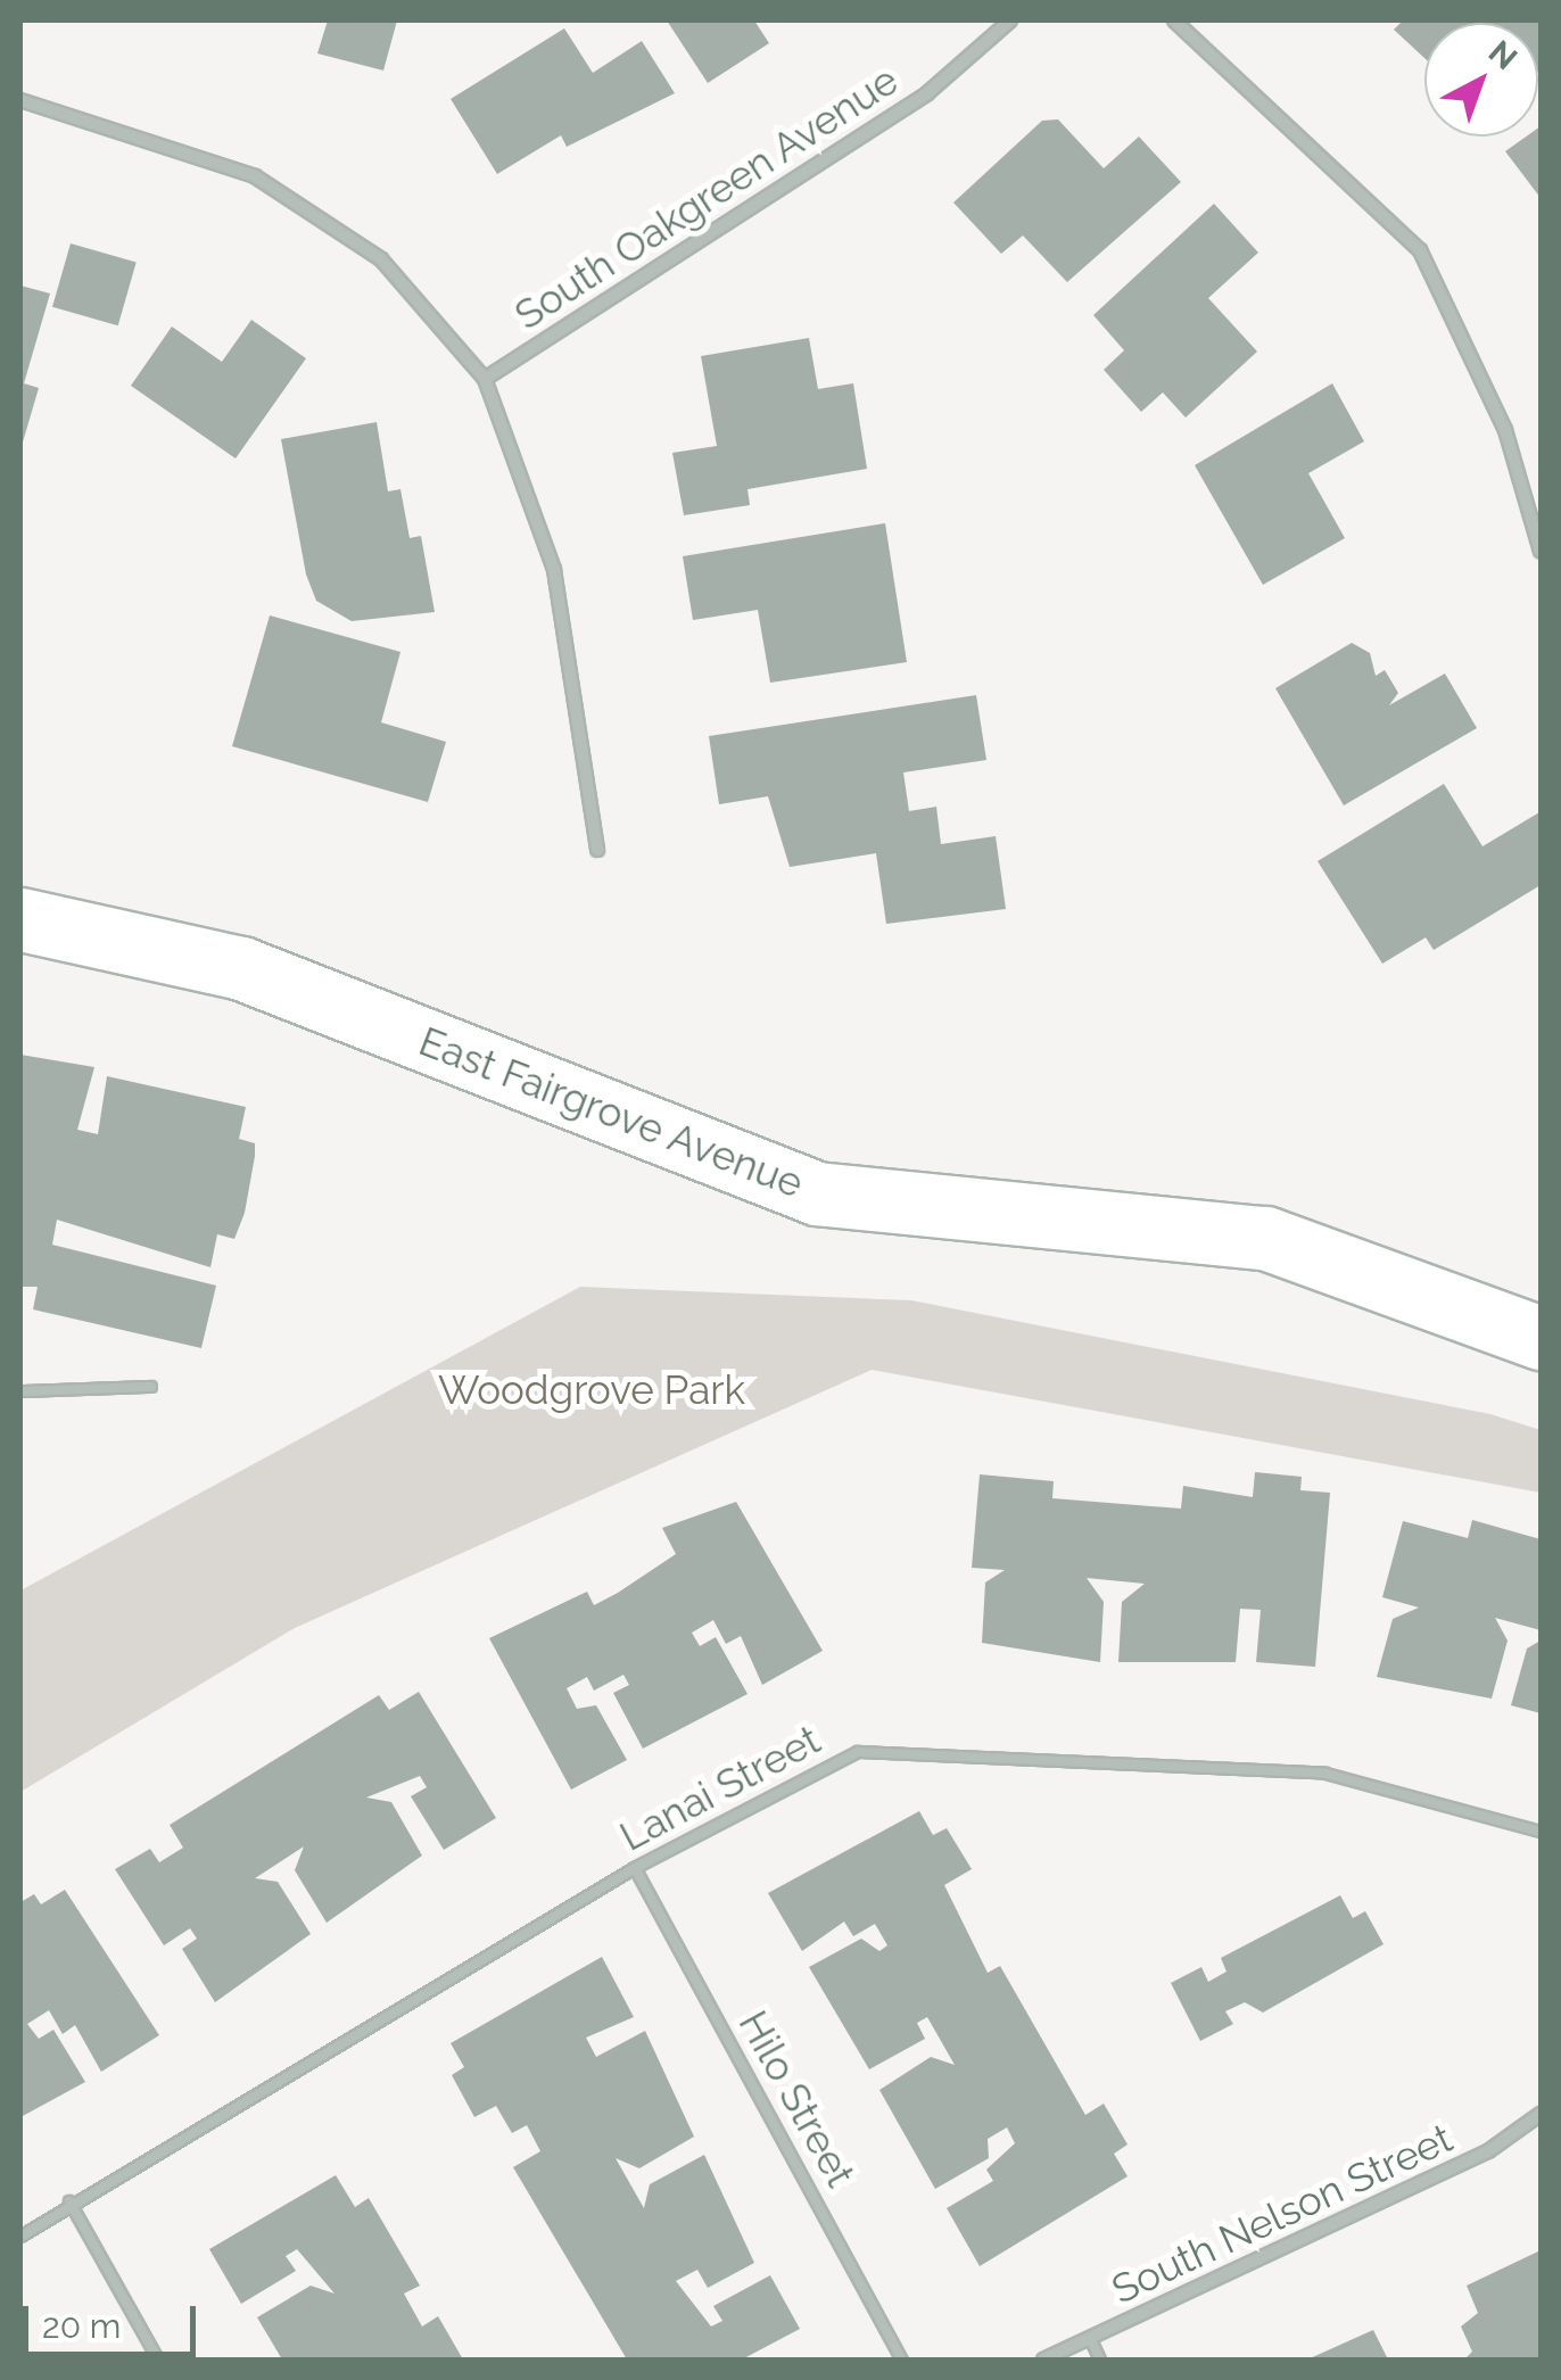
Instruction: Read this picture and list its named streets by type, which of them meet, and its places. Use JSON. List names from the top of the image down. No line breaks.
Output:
{"streets":{"street":["South Oakgreen Avenue","East Fairgrove Avenue","South Nelson Street"],"lane":["Lanai Street","Hilo Street"]},"crossings":[["Lanai Street","Hilo Street"]],"parks":["Woodgrove Park"],"scale_bar":"20 m","north":"top right"}
